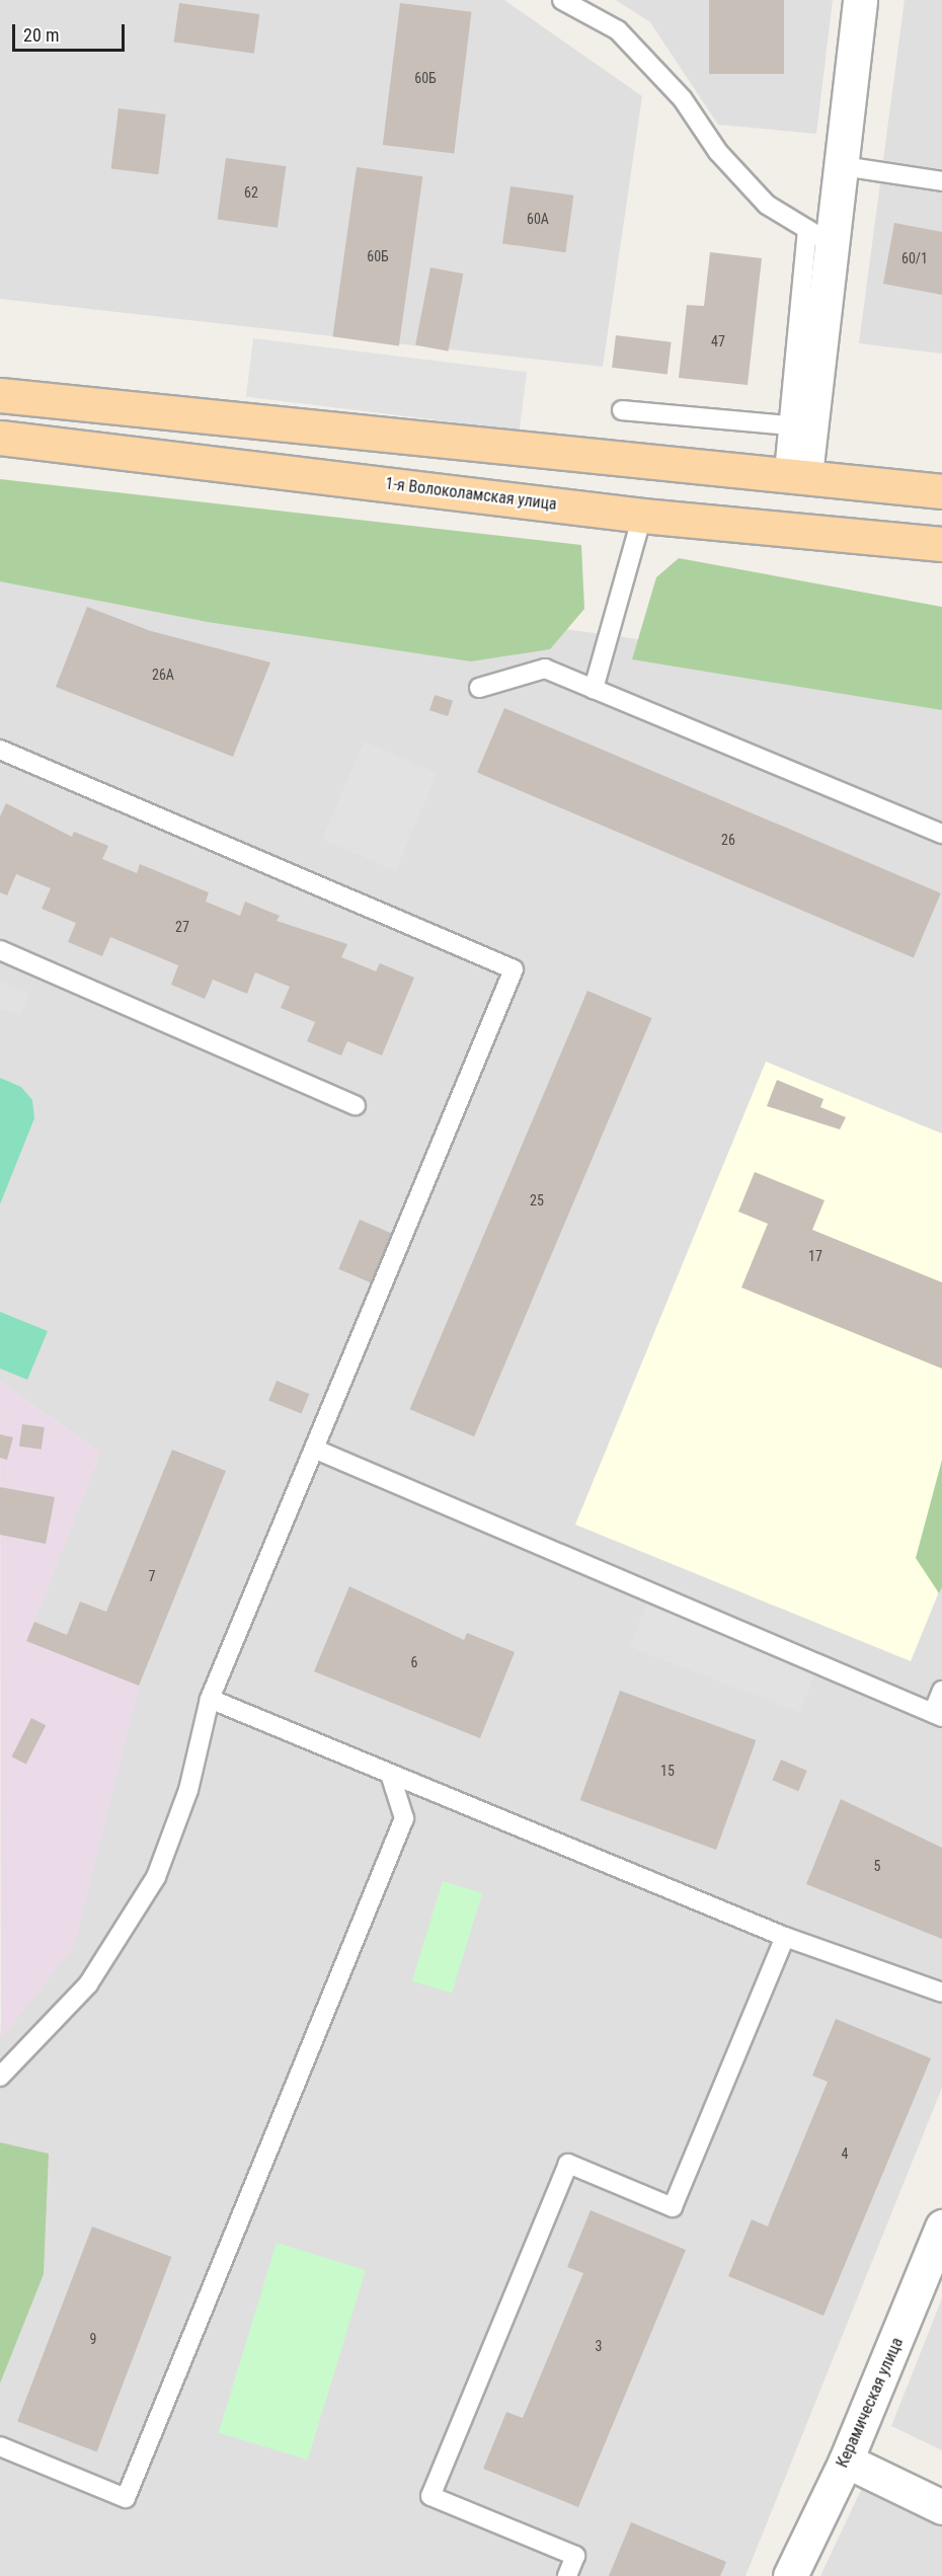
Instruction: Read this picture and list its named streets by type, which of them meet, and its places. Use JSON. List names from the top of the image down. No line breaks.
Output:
{"streets":{"main road":["1-я Волоколамская улица"],"street":["Керамическая улица"]},"house_numbers":["60Б","62","60А","60Б","60/1","47","26А","26","27","25","17","7","6","15","5","4","9","3"],"scale_bar":"20 m"}
